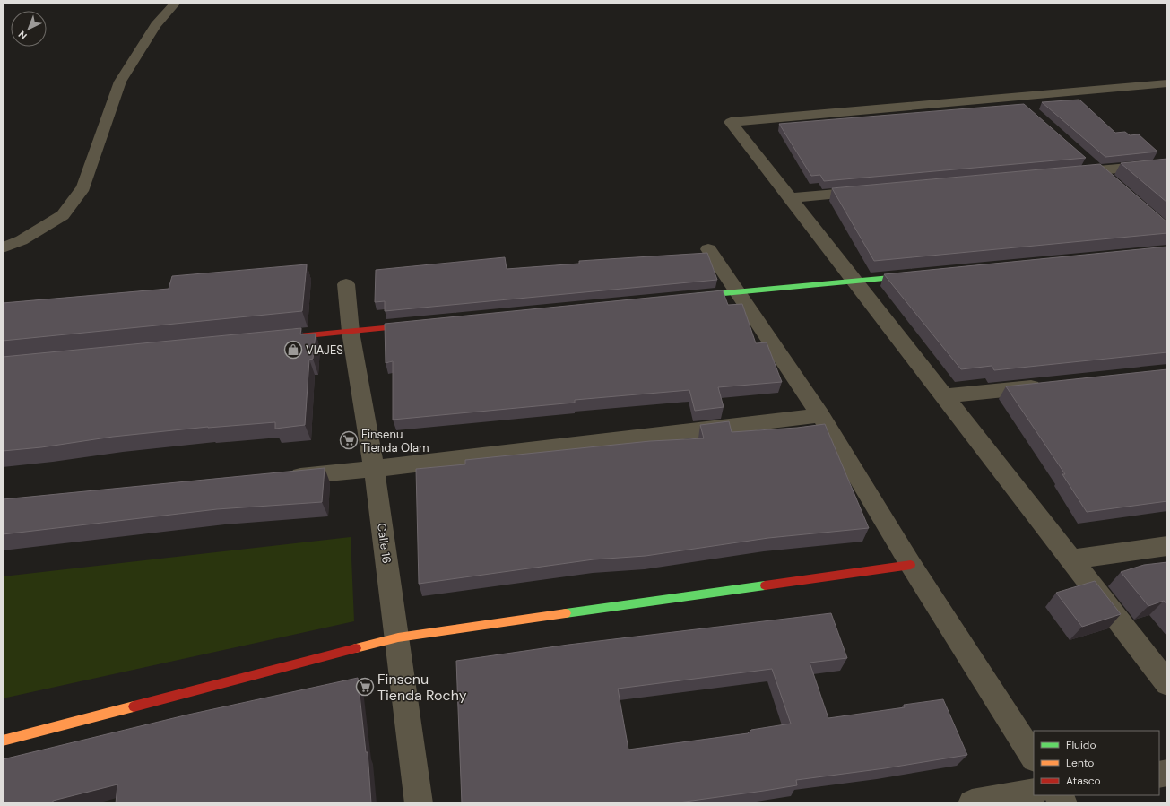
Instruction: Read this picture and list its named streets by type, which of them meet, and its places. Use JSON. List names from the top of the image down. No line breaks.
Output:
{"streets":{"street":["Calle 16"]},"places":{"shop":["VIAJES"],"supermarket":["Finsenu Tienda Olam","Finsenu Tienda Rochy"]},"legend":["Fluido","Lento","Atasco"],"north":"bottom left"}
